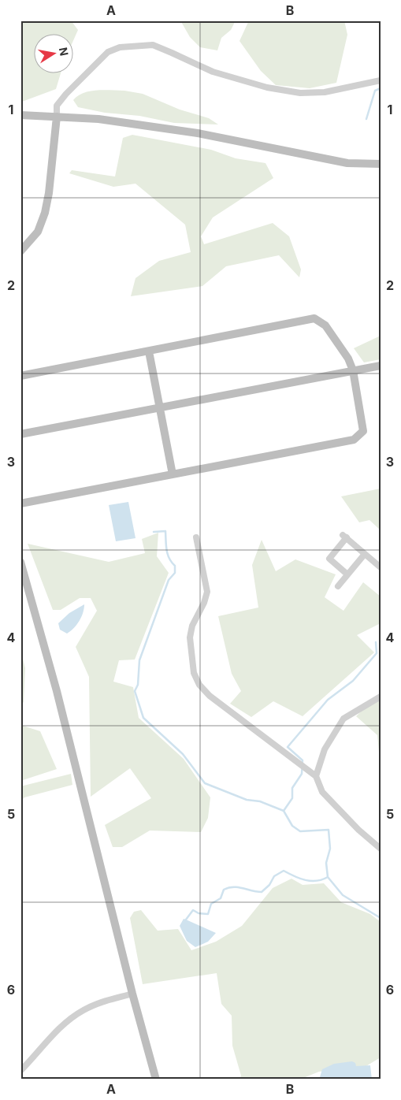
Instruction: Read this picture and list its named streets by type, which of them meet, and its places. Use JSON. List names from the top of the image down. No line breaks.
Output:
{"north":"right","grid":{"columns":["A","B"],"rows":["1","2","3","4","5","6"]}}
